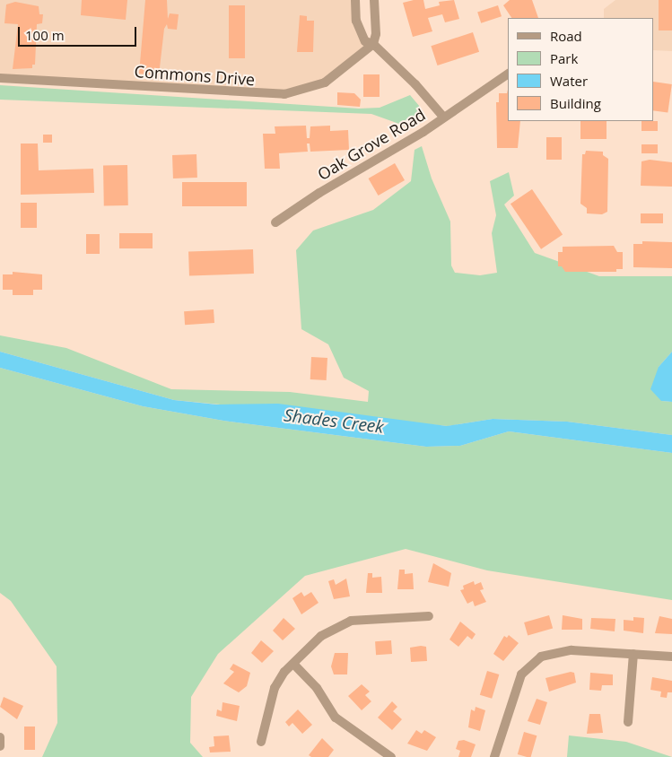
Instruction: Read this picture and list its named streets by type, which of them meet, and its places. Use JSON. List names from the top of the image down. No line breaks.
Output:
{"streets":{"street":["Commons Drive","Oak Grove Road"]},"crossings":[["Commons Drive","Oak Grove Road"]],"water":["Shades Creek"],"legend":["Road","Park","Water","Building"],"scale_bar":"100 m"}
